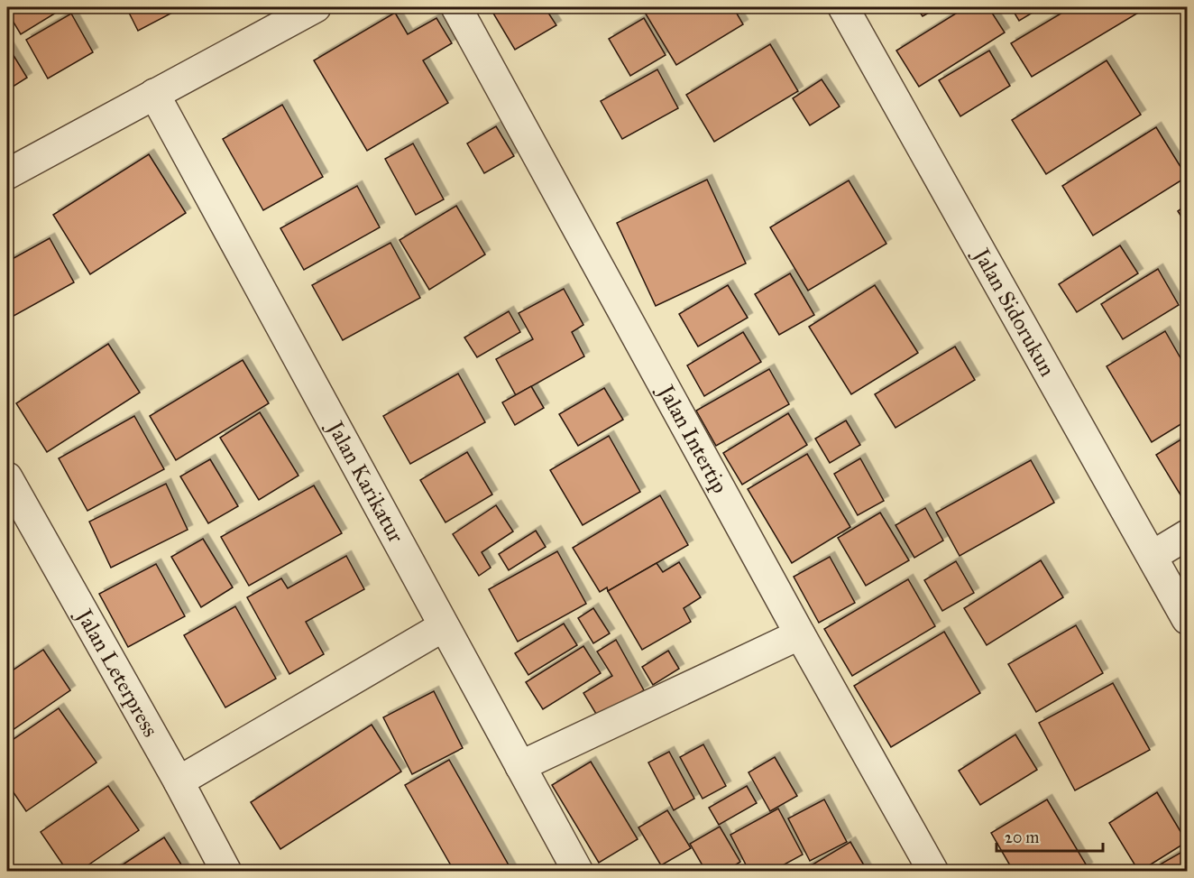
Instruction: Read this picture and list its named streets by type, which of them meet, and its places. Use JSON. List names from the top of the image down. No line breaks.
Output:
{"streets":{"street":["Jalan Sidorukun","Jalan Intertip","Jalan Karikatur","Jalan Leterpress"]},"scale_bar":"20 m"}
